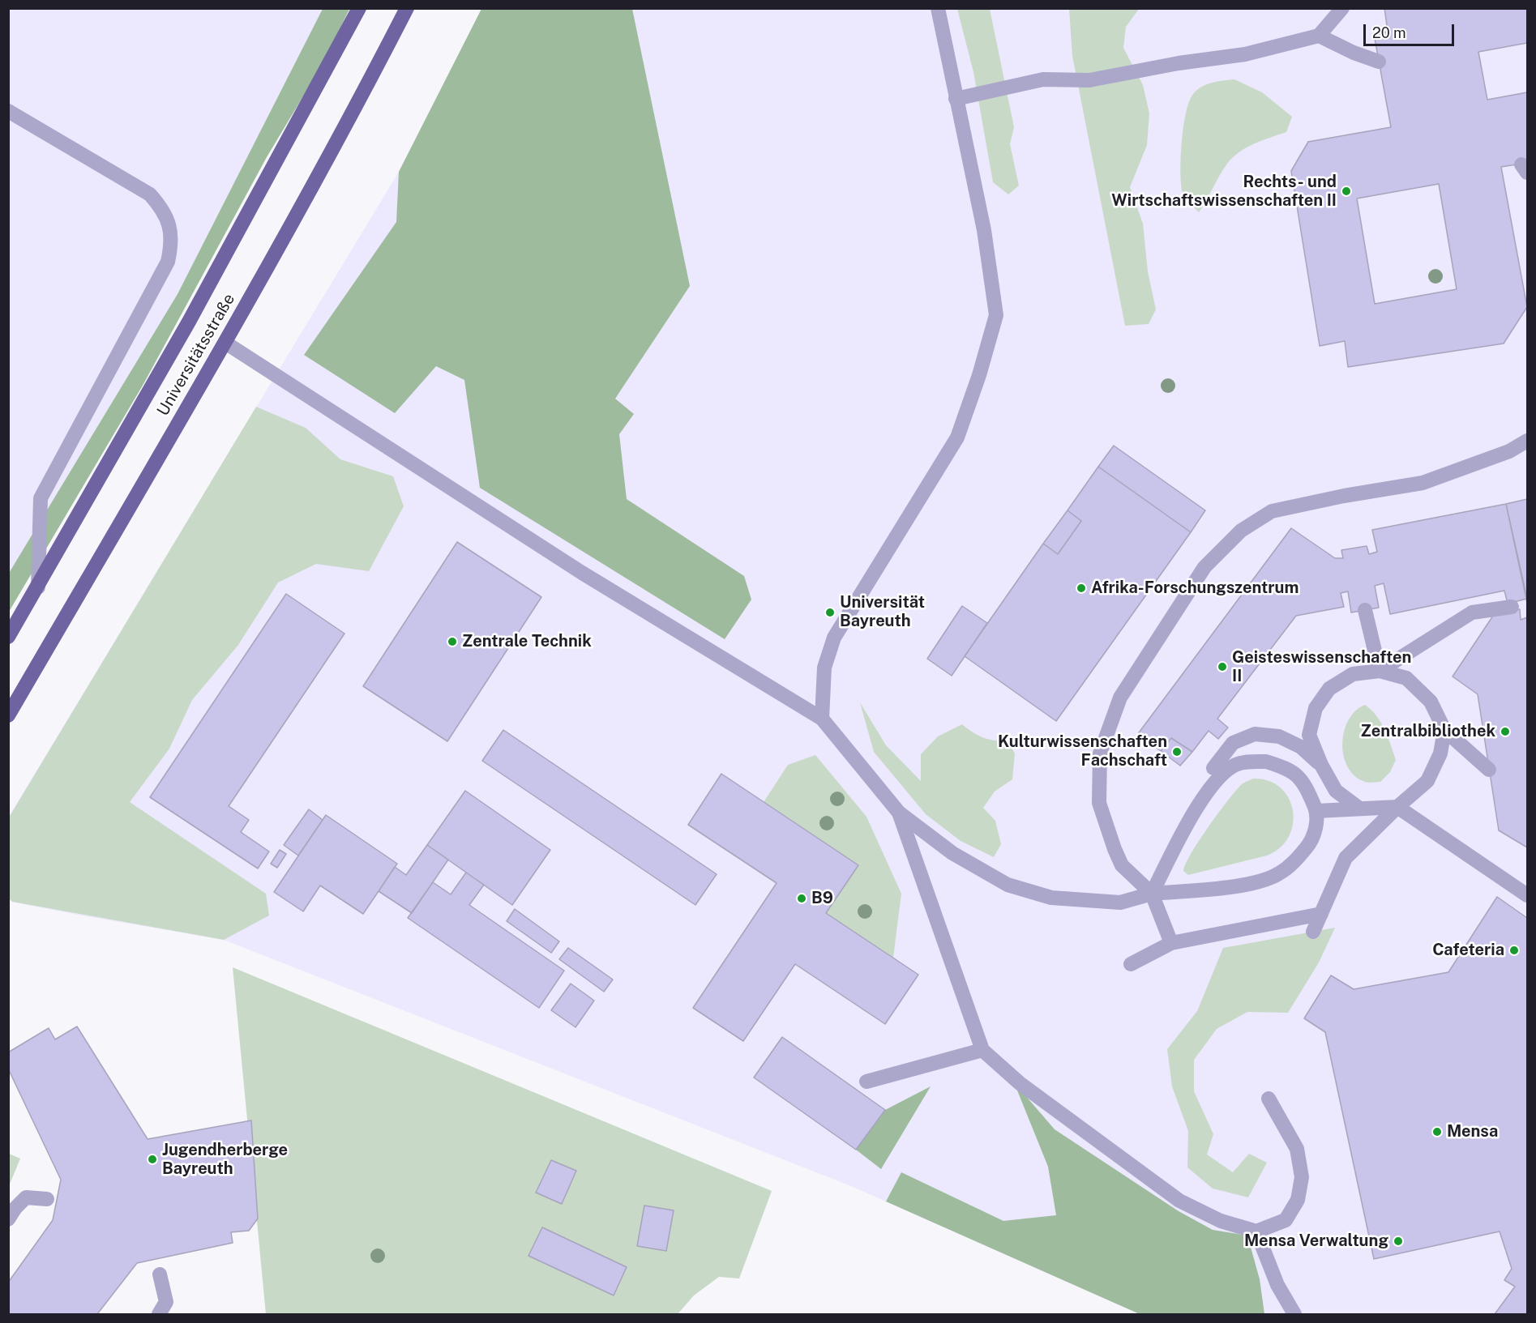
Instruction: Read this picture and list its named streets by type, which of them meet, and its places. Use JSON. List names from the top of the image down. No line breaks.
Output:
{"streets":{"main road":["Universitätsstraße"]},"places":["Rechts- und Wirtschaftswissenschaften II","Afrika-Forschungszentrum","Universität Bayreuth","Zentrale Technik","Geisteswissenschaften II","Zentralbibliothek","Kulturwissenschaften Fachschaft","B9","Cafeteria","Mensa","Jugendherberge Bayreuth","Mensa Verwaltung"],"scale_bar":"20 m"}
